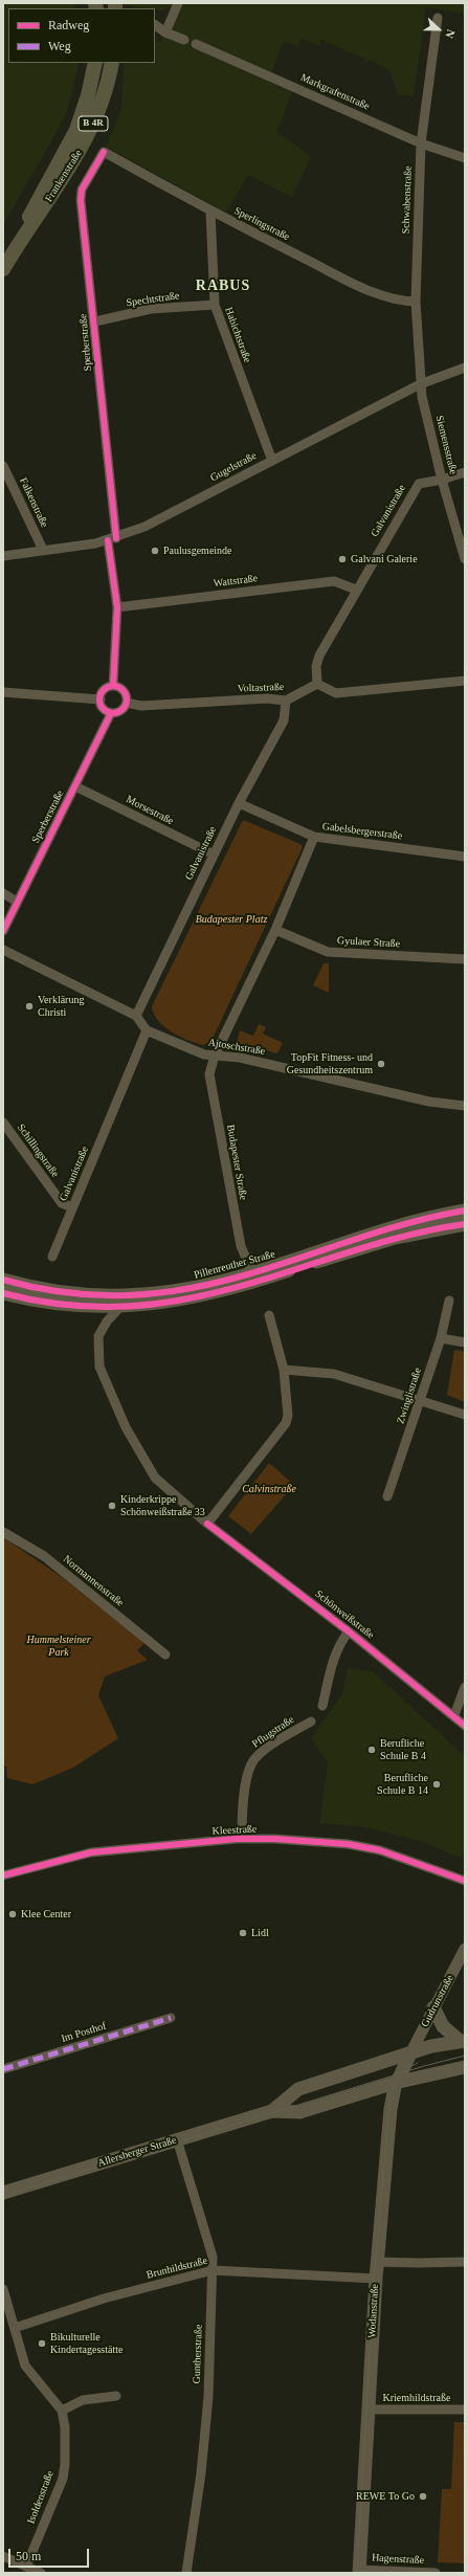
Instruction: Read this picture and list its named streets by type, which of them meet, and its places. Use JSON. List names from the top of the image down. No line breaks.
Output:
{"streets":{"main road":["B 4R","Frankenstraße","Pillenreuther Straße","Allersberger Straße","Wodanstraße"],"street":["Markgrafenstraße","Schwabenstraße","Sperlingstraße","Spechtstraße","Habichtstraße","Sperberstraße","Siemensstraße","Gugelstraße","Falkenstraße","Galvanistraße","Wattstraße","Voltastraße","Morsestraße","Gabelsbergerstraße","Gyulaer Straße","Ajtoschstraße","Schillingstraße","Budapester Straße","Zwinglistraße","Normannenstraße","Schönweißstraße","Pflugstraße","Kleestraße","Gudrunstraße","Im Posthof","Brunhildstraße","Guntherstraße","Kriemhildstraße","Isoldenstraße","Hagenstraße"]},"crossings":[["Markgrafenstraße","Schwabenstraße"],["Schwabenstraße","Sperlingstraße"],["Schwabenstraße","Siemensstraße"],["Schwabenstraße","Gugelstraße"],["Sperlingstraße","Habichtstraße"],["Sperlingstraße","Sperberstraße"],["Spechtstraße","Habichtstraße"],["Spechtstraße","Sperberstraße"],["Habichtstraße","Gugelstraße"],["Sperberstraße","Gugelstraße"],["Sperberstraße","Wattstraße"],["Sperberstraße","Voltastraße"],["Sperberstraße","Morsestraße"],["Siemensstraße","Gugelstraße"],["Siemensstraße","Galvanistraße"],["Gugelstraße","Falkenstraße"],["Galvanistraße","Wattstraße"],["Galvanistraße","Voltastraße"],["Galvanistraße","Morsestraße"],["Galvanistraße","Gabelsbergerstraße"],["Galvanistraße","Ajtoschstraße"],["Galvanistraße","Schillingstraße"],["Ajtoschstraße","Budapester Straße"],["Budapester Straße","Pillenreuther Straße"],["Pillenreuther Straße","Schönweißstraße"],["Pflugstraße","Kleestraße"],["Gudrunstraße","Allersberger Straße"],["Gudrunstraße","Wodanstraße"],["Allersberger Straße","Wodanstraße"],["Allersberger Straße","Guntherstraße"],["Brunhildstraße","Wodanstraße"],["Brunhildstraße","Guntherstraße"],["Wodanstraße","Kriemhildstraße"],["Wodanstraße","Hagenstraße"]],"districts":["RABUS"],"parks":["Budapester Platz","Calvinstraße","Hummelsteiner Park"],"places":["Paulusgemeinde","Galvani Galerie","Verklärung Christi","TopFit Fitness- und Gesundheitszentrum","Kinderkrippe Schönweißstraße 33","Berufliche Schule B 4","Berufliche Schule B 14","Klee Center","Lidl","Bikulturelle Kindertagesstätte","REWE To Go"],"legend":["Radweg","Weg"],"scale_bar":"50 m","north":"right"}
